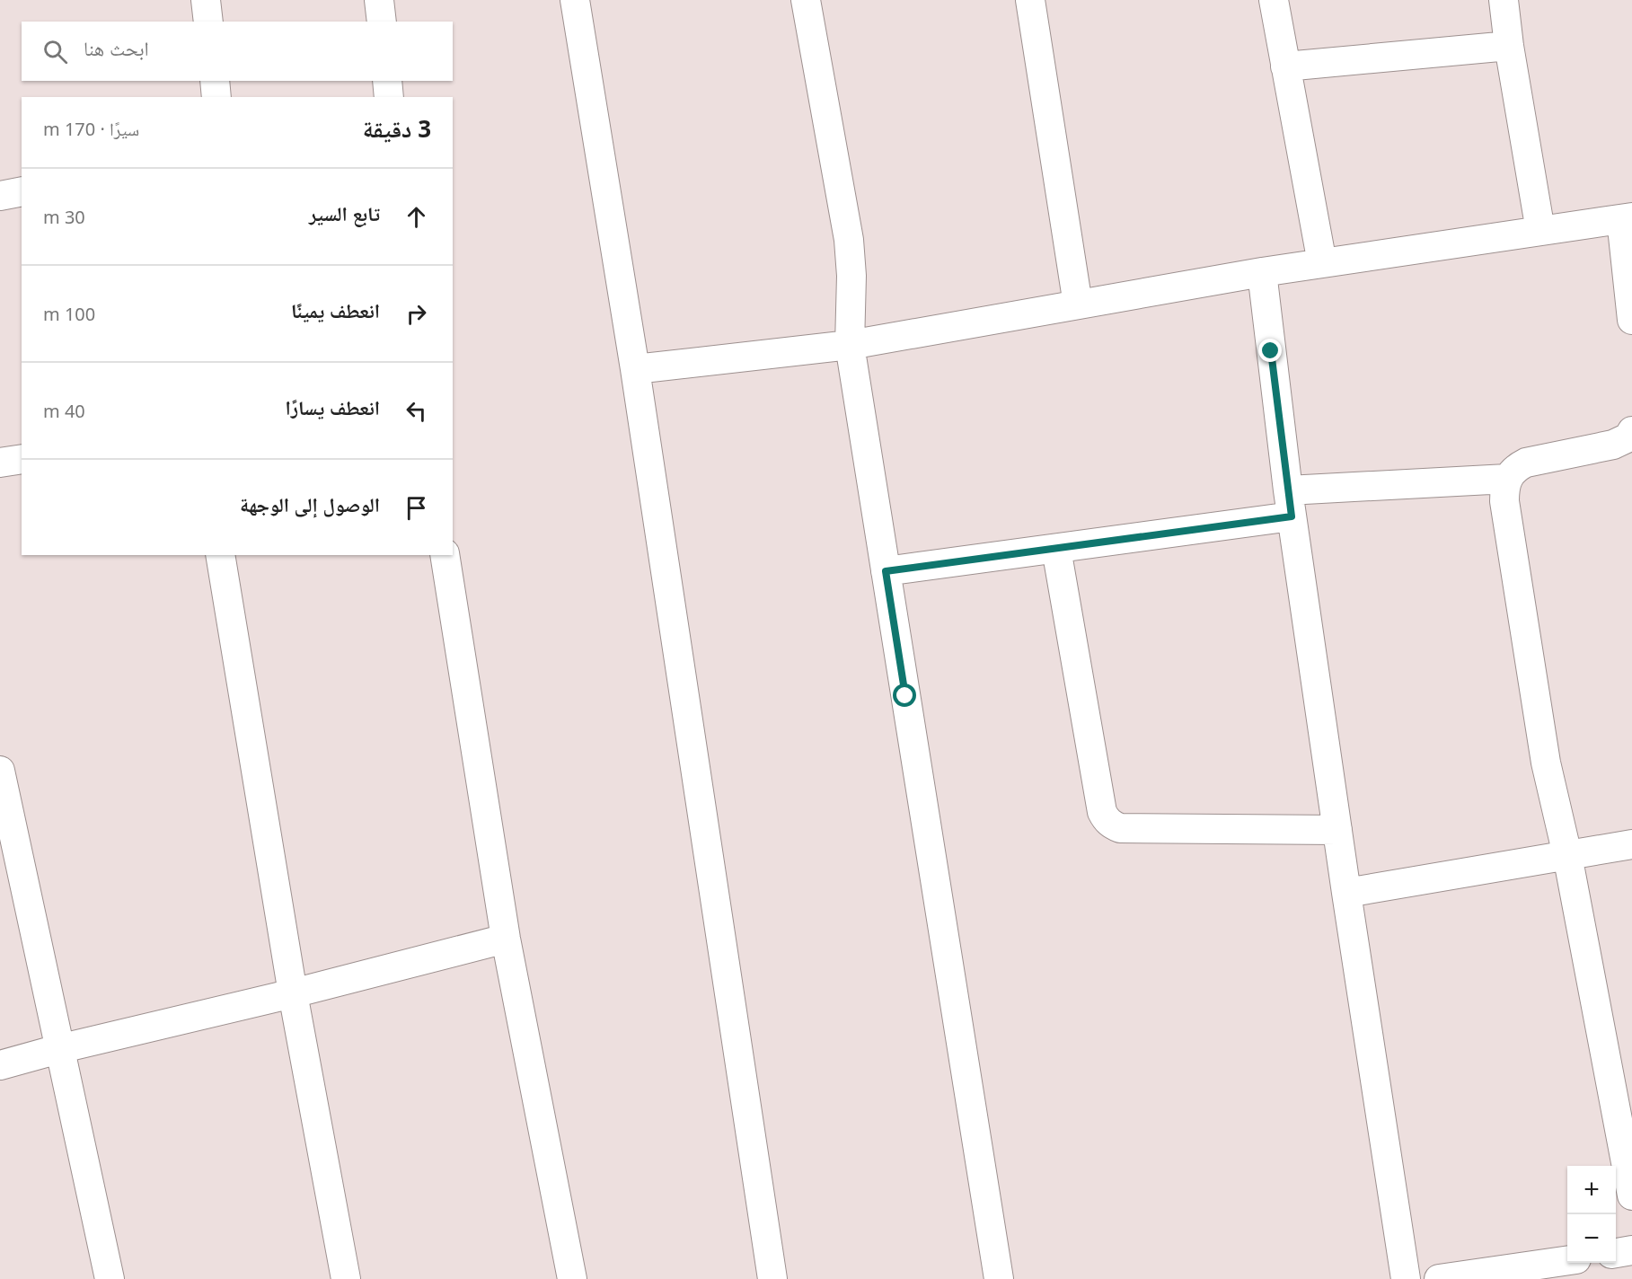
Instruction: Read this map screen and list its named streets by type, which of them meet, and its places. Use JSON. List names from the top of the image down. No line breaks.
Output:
{"page":{"search":"ابحث هنا","heading":["3 دقيقة","سيرًا · 170 m"],"list":[["تابع السير","30 m"],["انعطف يمينًا","100 m"],["انعطف يسارًا","40 m"],"الوصول إلى الوجهة"],"map_buttons":["+","−"]}}
